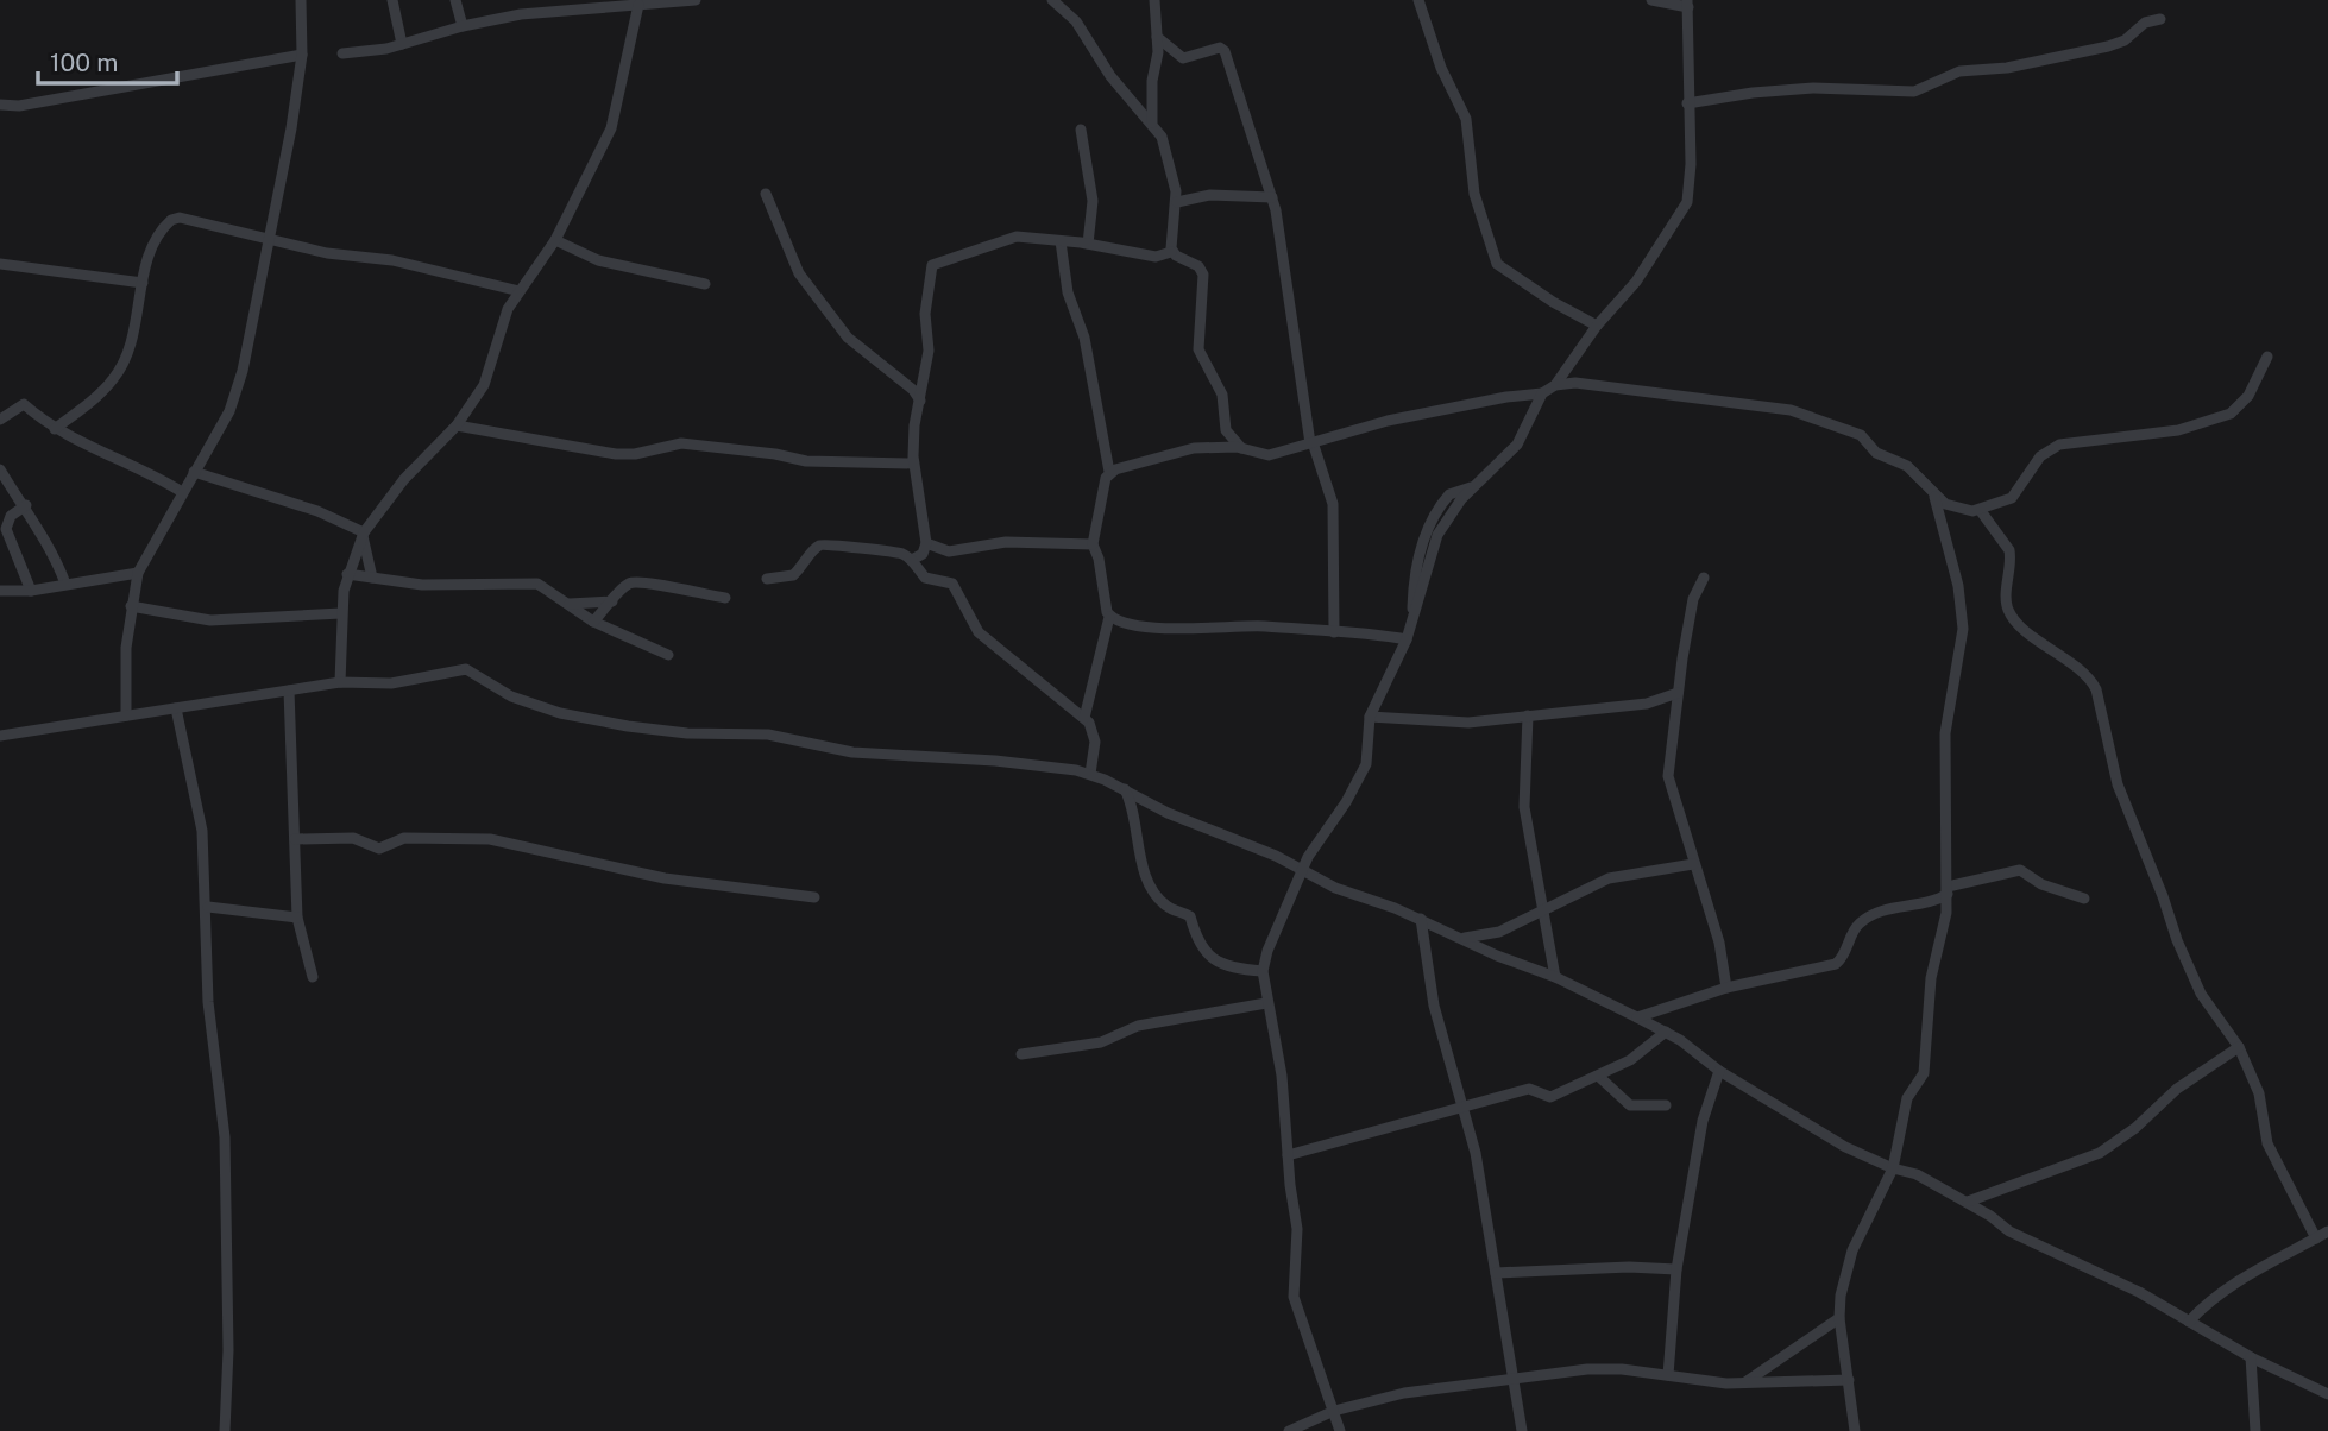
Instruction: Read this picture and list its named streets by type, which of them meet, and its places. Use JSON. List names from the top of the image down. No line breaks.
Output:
{"scale_bar":"100 m"}
